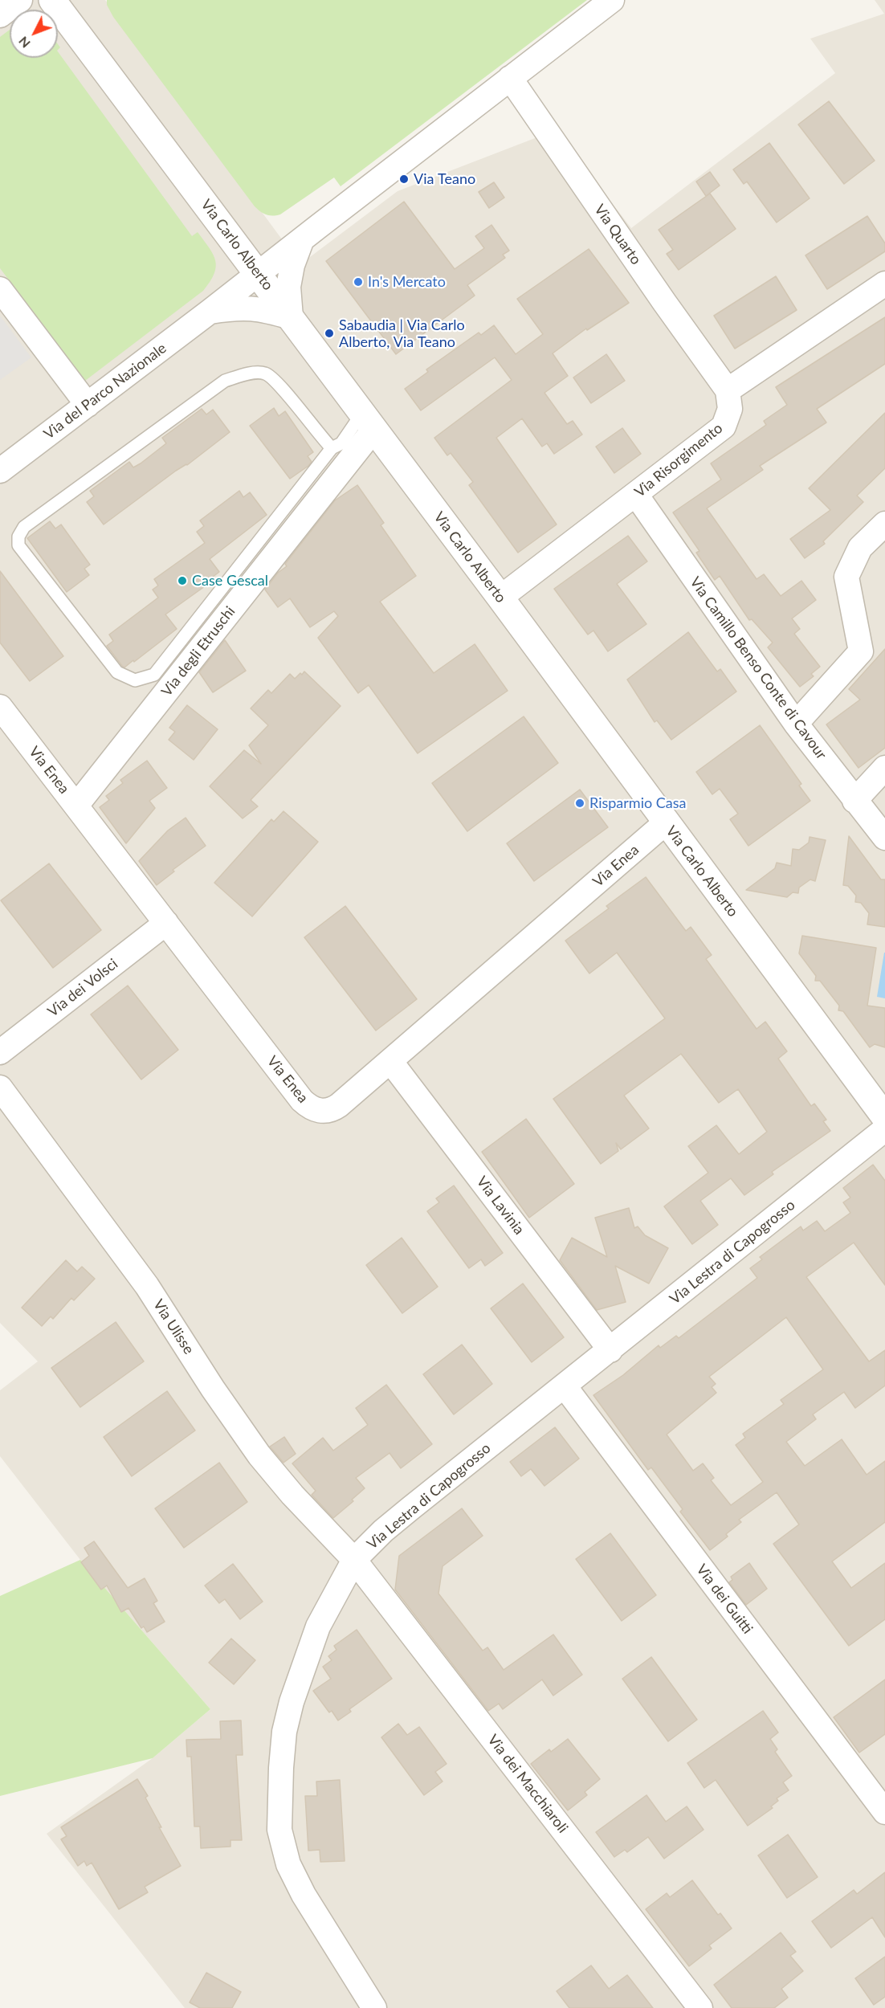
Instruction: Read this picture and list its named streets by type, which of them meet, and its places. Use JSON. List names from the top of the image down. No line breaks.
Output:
{"streets":{"street":["Via Quarto","Via Carlo Alberto","Via del Parco Nazionale","Via Risorgimento","Via degli Etruschi","Via Camillo Benso Conte di Cavour","Via Enea","Via dei Volsci","Via Lavinia","Via Lestra di Capogrosso","Via Ulisse","Via dei Guitti","Via dei Macchiaroli"]},"crossings":[["Via Quarto","Via Risorgimento"],["Via Carlo Alberto","Via del Parco Nazionale"],["Via Carlo Alberto","Via Risorgimento"],["Via Carlo Alberto","Via degli Etruschi"],["Via Carlo Alberto","Via Enea"],["Via Risorgimento","Via Camillo Benso Conte di Cavour"],["Via degli Etruschi","Via Enea"],["Via Enea","Via dei Volsci"],["Via Enea","Via Lavinia"],["Via Lavinia","Via Lestra di Capogrosso"],["Via Lestra di Capogrosso","Via Ulisse"],["Via Lestra di Capogrosso","Via dei Guitti"],["Via Lestra di Capogrosso","Via dei Macchiaroli"],["Via Ulisse","Via dei Macchiaroli"]],"places":["Via Teano","In's Mercato","Sabaudia | Via Carlo Alberto, Via Teano","Case Gescal","Risparmio Casa"],"north":"bottom left"}
